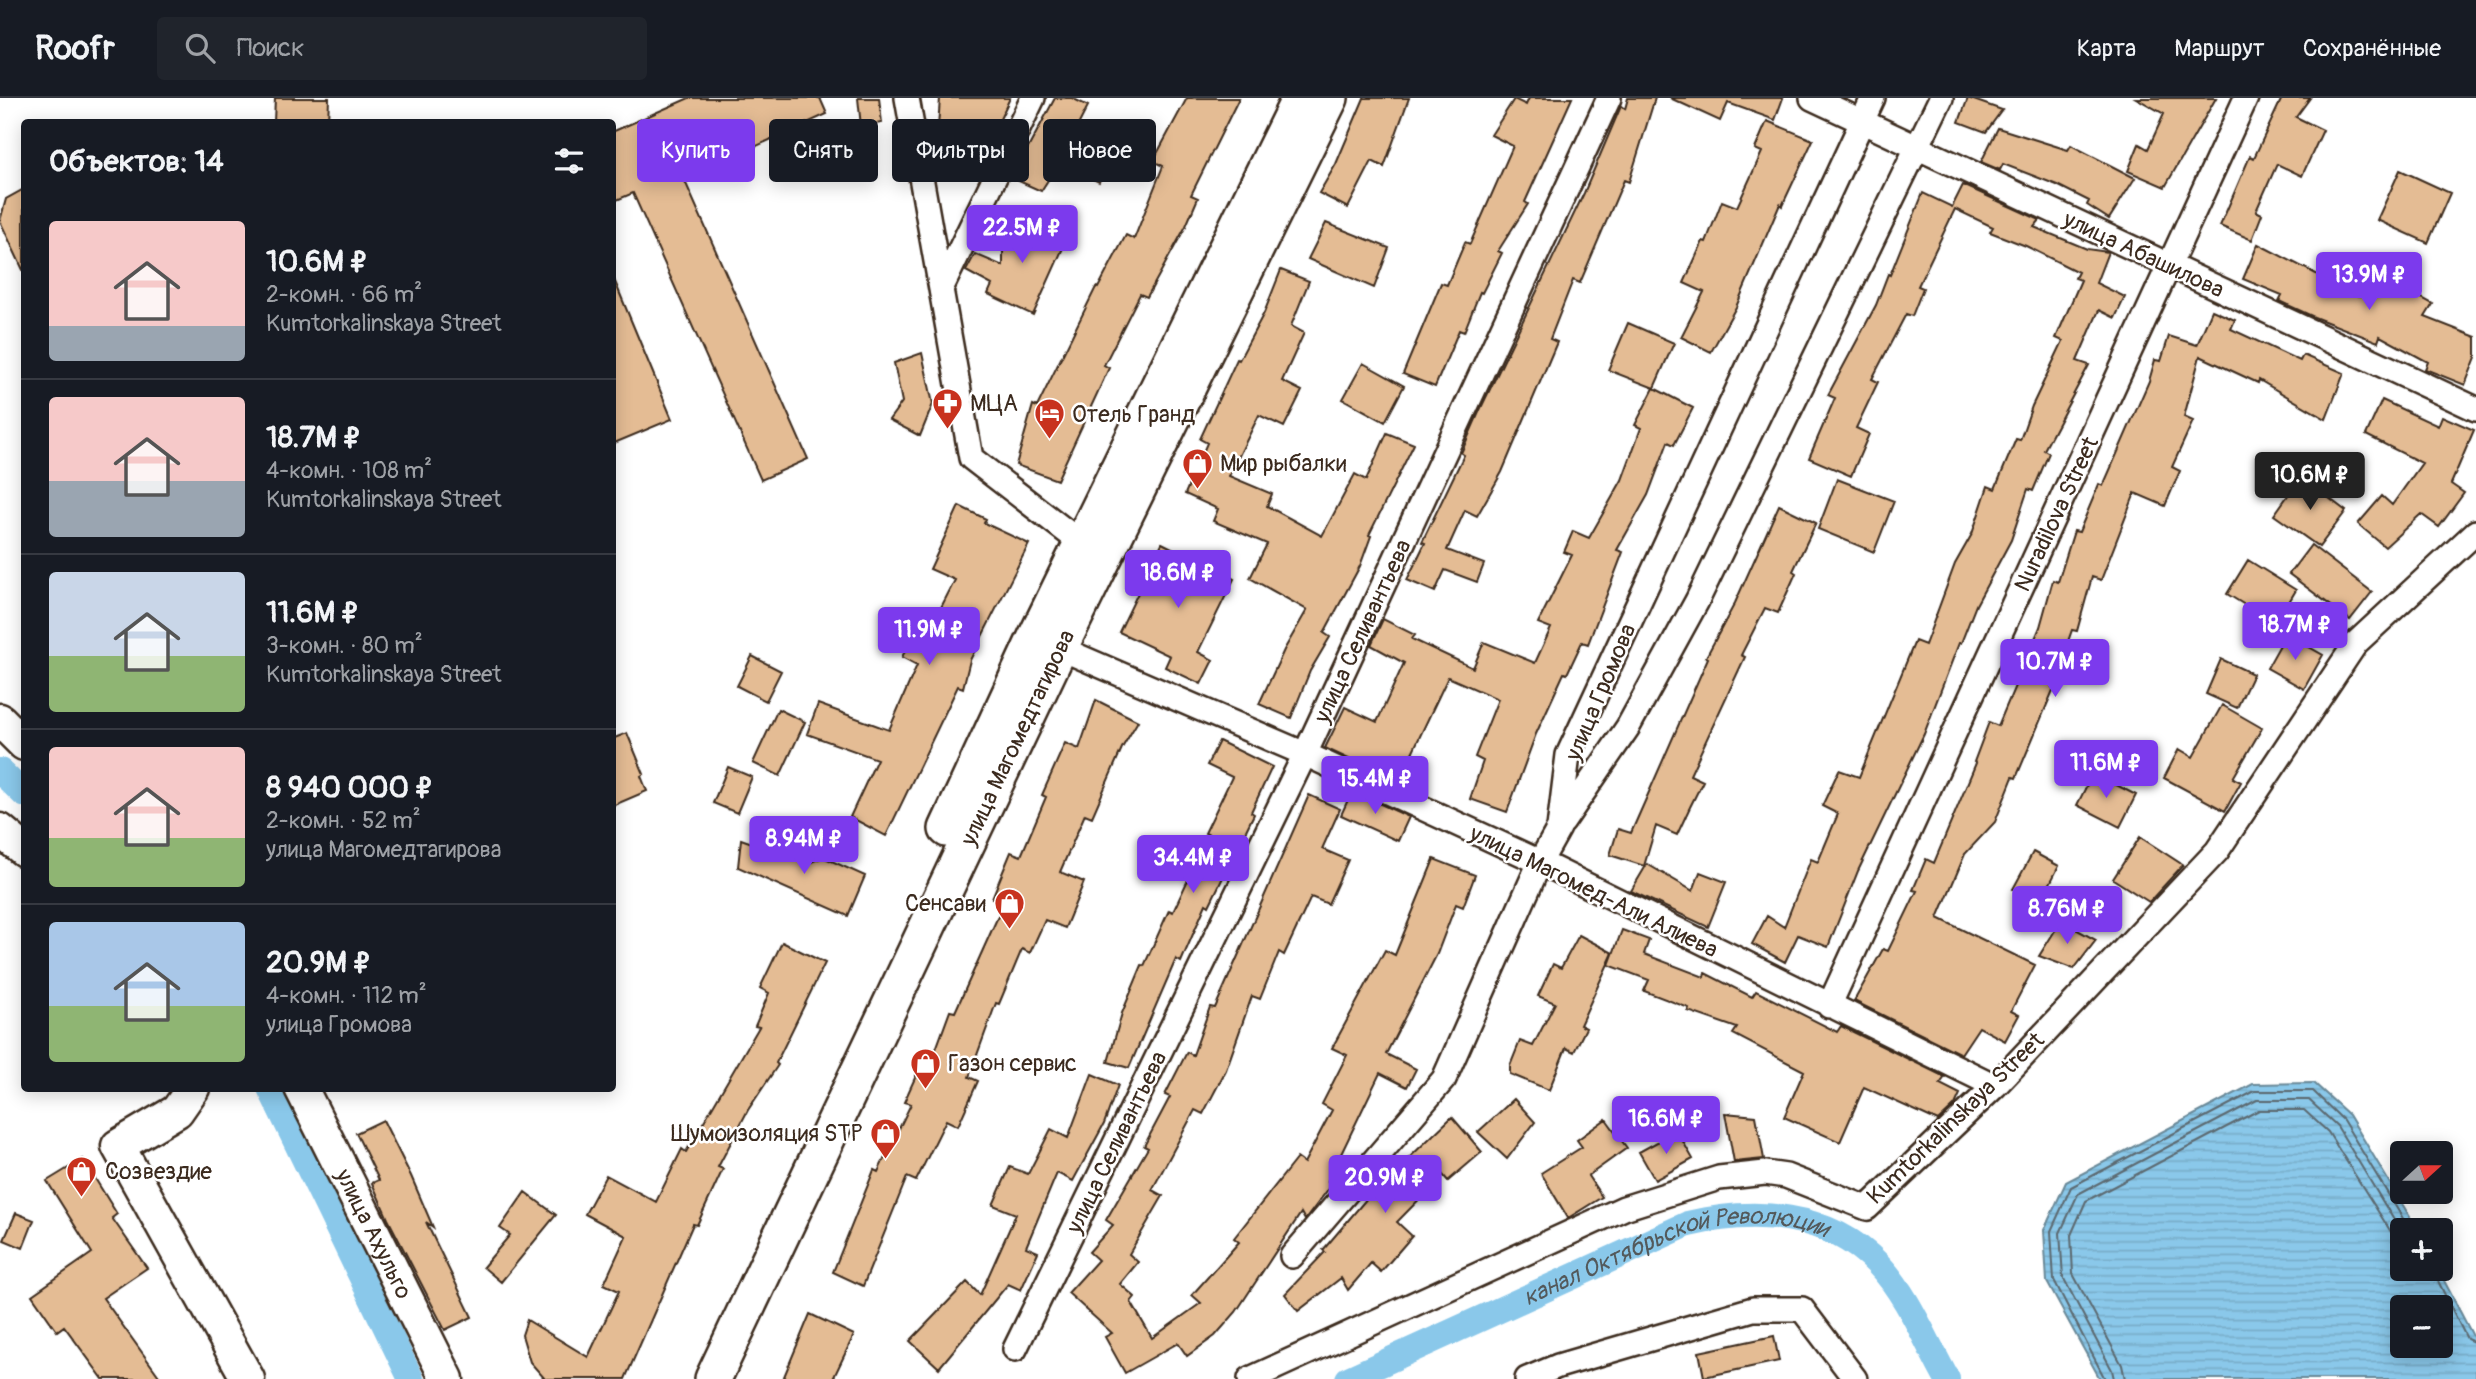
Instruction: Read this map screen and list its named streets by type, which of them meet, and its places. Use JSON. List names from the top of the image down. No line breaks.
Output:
{"streets":{"main road":["улица Магомедтагирова","улица Ахульго"],"street":["улица Абашилова","Nuradilova Street","улица Селивантьева","улица Громова","улица Магомед-Али Алиева","Kumtorkalinskaya Street"]},"crossings":[["улица Абашилова","Nuradilova Street"],["улица Абашилова","улица Громова"],["Nuradilova Street","улица Магомед-Али Алиева"],["улица Селивантьева","улица Магомед-Али Алиева"],["улица Громова","улица Магомед-Али Алиева"],["улица Магомедтагирова","улица Магомед-Али Алиева"],["улица Магомед-Али Алиева","Kumtorkalinskaya Street"]],"water":["канал Октябрьской Революции"],"places":{"pharmacy":["МЦА"],"hotel":["Отель Гранд"],"shop":["Мир рыбалки","Сенсави","Газон сервис","Шумоизоляция STP","Созвездие"]},"north":"right","page":{"header":"Roofr","search":"Поиск","nav":["Карта","Маршрут","Сохранённые"],"chip":["Купить","Снять","Фильтры","Новое"],"heading":"Объектов: 14","list":[{"name":"10.6M ₽","note":"2-комн. · 66 m² · Kumtorkalinskaya Street"},{"name":"18.7M ₽","note":"4-комн. · 108 m² · Kumtorkalinskaya Street"},{"name":"11.6M ₽","note":"3-комн. · 80 m² · Kumtorkalinskaya Street"},{"name":"8 940 000 ₽","note":"2-комн. · 52 m² · улица Магомедтагирова"},{"name":"20.9M ₽","note":"4-комн. · 112 m² · улица Громова"}],"price":["22.5M ₽","13.9M ₽","10.6M ₽","18.6M ₽","18.7M ₽","11.9M ₽","10.7M ₽","11.6M ₽","15.4M ₽","8.94M ₽","34.4M ₽","8.76M ₽","16.6M ₽","20.9M ₽"],"map_buttons":["+","−"]}}
